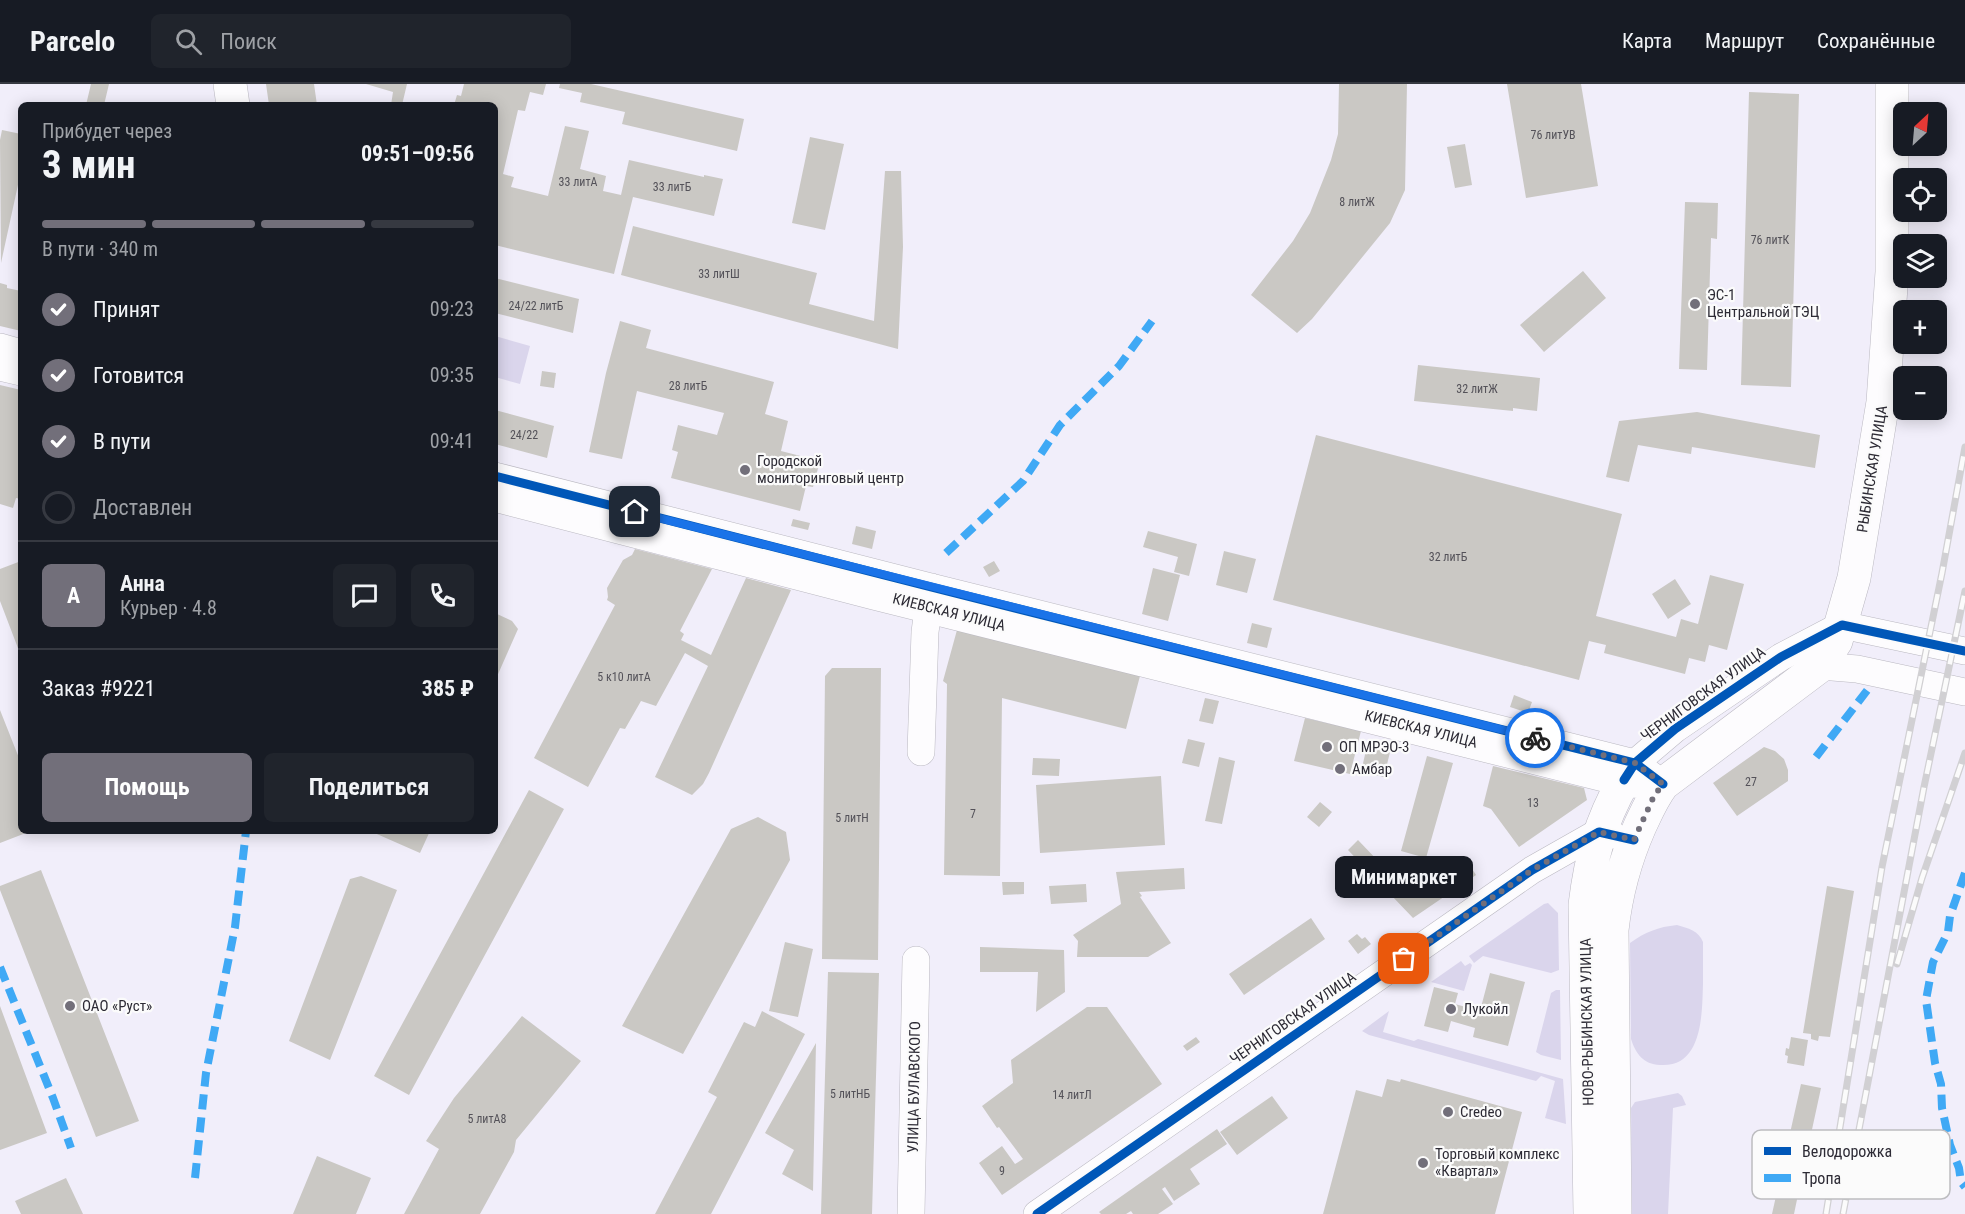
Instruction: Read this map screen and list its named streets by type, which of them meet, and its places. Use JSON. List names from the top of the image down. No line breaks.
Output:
{"streets":{"main road":["РЫБИНСКАЯ УЛИЦА","КИЕВСКАЯ УЛИЦА","ЧЕРНИГОВСКАЯ УЛИЦА","НОВО-РЫБИНСКАЯ УЛИЦА"],"street":["УЛИЦА БУЛАВСКОГО"]},"crossings":[["РЫБИНСКАЯ УЛИЦА","ЧЕРНИГОВСКАЯ УЛИЦА"],["КИЕВСКАЯ УЛИЦА","ЧЕРНИГОВСКАЯ УЛИЦА"],["ЧЕРНИГОВСКАЯ УЛИЦА","НОВО-РЫБИНСКАЯ УЛИЦА"]],"places":["ЭС-1 Центральной ТЭЦ","Городской мониторинговый центр","ОП МРЭО-3","Амбар","Минимаркет","ОАО «Руст»","Лукойл","Credeo","Торговый комплекс «Квартал»"],"house_numbers":["76 литУВ","33 литА","33 литБ","8 литЖ","76 литК","33 литШ","24/22 литБ","28 литБ","32 литЖ","24/22","32 литБ","5 к10 литА","27","13","7","5 литН","5 литНБ","14 литЛ","5 литА8","9"],"legend":["Велодорожка","Тропа"],"north":"top right","page":{"header":"Parcelo","search":"Поиск","nav":["Карта","Маршрут","Сохранённые"],"map_buttons":["+","−"],"heading":["3 мин","Прибудет через","09:51–09:56"],"panel":["Анна","Курьер · 4.8","Заказ #9221","385 ₽"],"bar":"В пути · 340 m","list":[["Принят","09:23"],["Готовится","09:35"],["В пути","09:41"],"Доставлен"],"round":"А","buttons":["Помощь","Поделиться"],"bubble":"Минимаркет"}}
